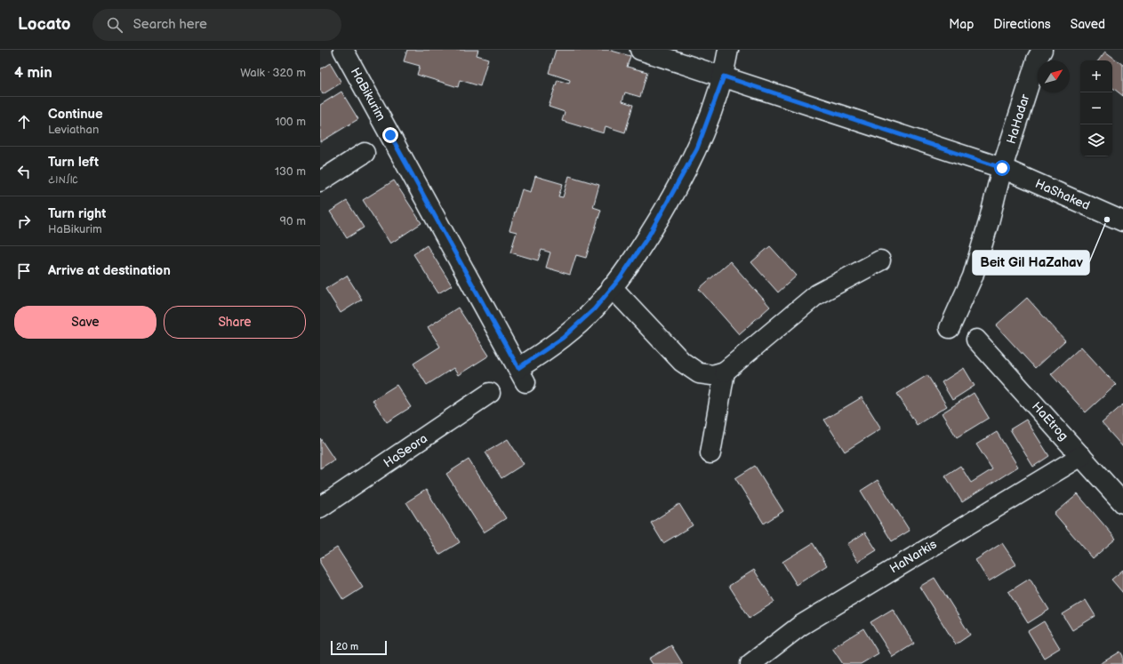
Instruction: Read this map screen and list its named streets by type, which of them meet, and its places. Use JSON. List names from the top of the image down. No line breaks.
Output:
{"streets":{"street":["HaBikurim","HaHadar","HaShaked","HaEtrog","HaSeora","HaNarkis"]},"crossings":[["HaHadar","HaShaked"],["HaEtrog","HaNarkis"]],"places":["Beit Gil HaZahav"],"scale_bar":"20 m","north":"top right","page":{"header":"Locato","search":"Search here","nav":["Map","Directions","Saved"],"heading":["4 min","Walk · 320 m"],"map_buttons":["+","−"],"list":[["Continue","Leviathan","100 m"],["Turn left","אלמוג","130 m"],["Turn right","HaBikurim","90 m"],"Arrive at destination"],"buttons":["Save","Share"],"scale":"20 m"}}
